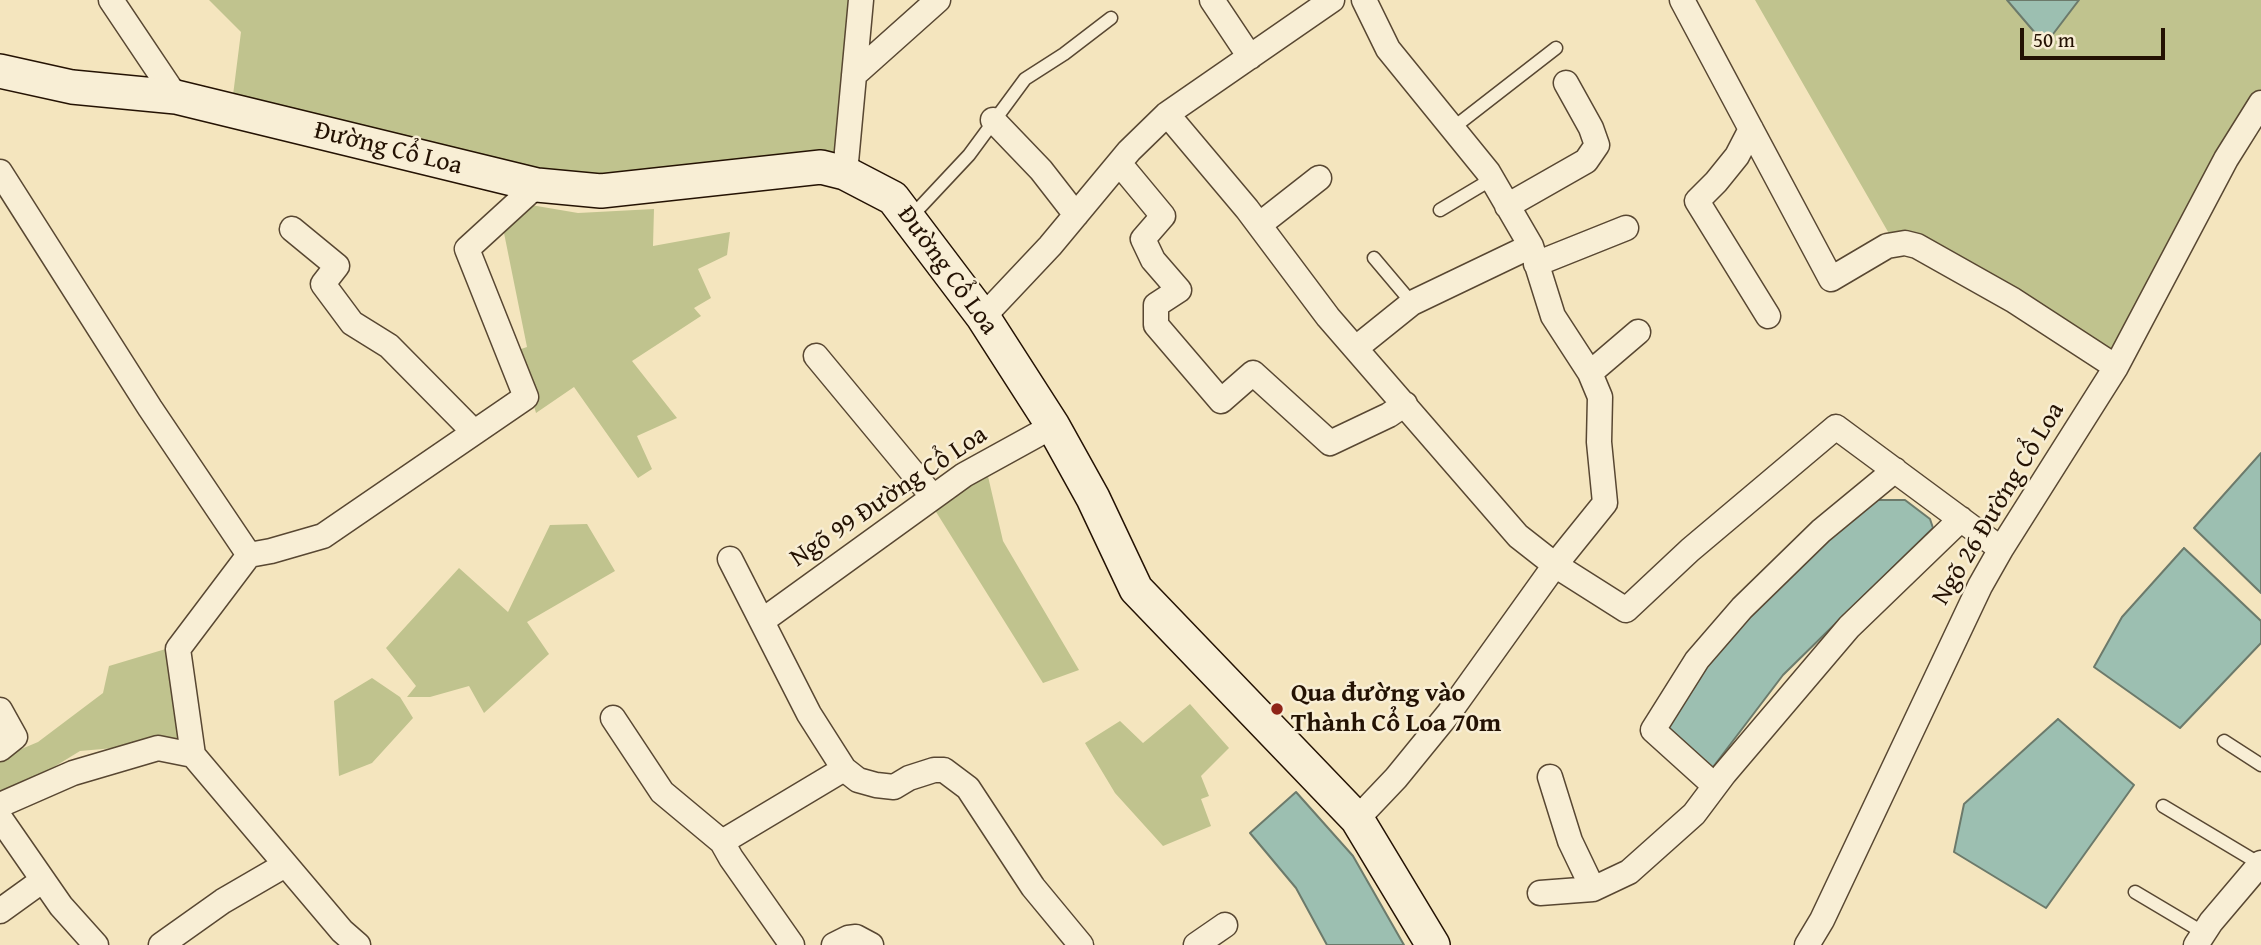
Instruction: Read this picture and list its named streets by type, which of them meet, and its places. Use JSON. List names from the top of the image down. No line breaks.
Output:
{"streets":{"street":["Đường Cổ Loa","Ngõ 99 Đường Cổ Loa","Ngõ 26 Đường Cổ Loa"]},"crossings":[["Đường Cổ Loa","Ngõ 99 Đường Cổ Loa"]],"places":["Qua đường vào Thành Cổ Loa 70m"],"scale_bar":"50 m"}
